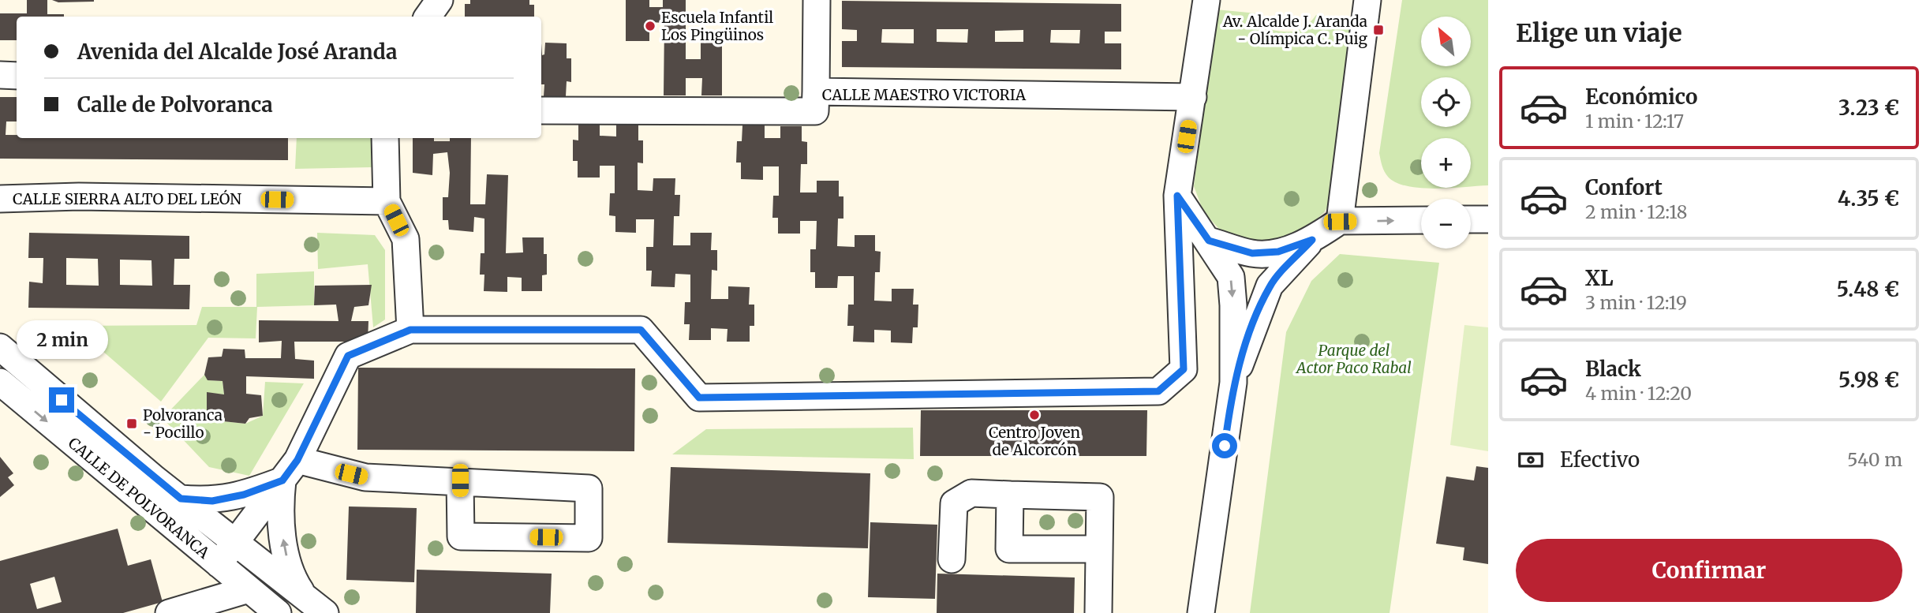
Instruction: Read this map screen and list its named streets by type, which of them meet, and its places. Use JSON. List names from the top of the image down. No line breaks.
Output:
{"streets":{"street":["CALLE MAESTRO VICTORIA","CALLE SIERRA ALTO DEL LEÓN","CALLE DE POLVORANCA"]},"parks":["Parque del Actor Paco Rabal"],"places":{"other":["Escuela Infantil Los Pingüinos","Centro Joven de Alcorcón"],"transit":["Av. Alcalde J. Aranda - Olímpica C. Puig","Polvoranca - Pocillo"]},"north":"top left","page":{"heading":"Elige un viaje","map_buttons":["+","−"],"banner":["Avenida del Alcalde José Aranda","Calle de Polvoranca"],"list":[{"name":"Económico","note":"1 min · 12:17","value":"3.23 €"},{"name":"Confort","note":"2 min · 12:18","value":"4.35 €"},{"name":"XL","note":"3 min · 12:19","value":"5.48 €"},{"name":"Black","note":"4 min · 12:20","value":"5.98 €"}],"bubble":"2 min","pay":["Efectivo","540 m"],"buttons":"Confirmar"}}
